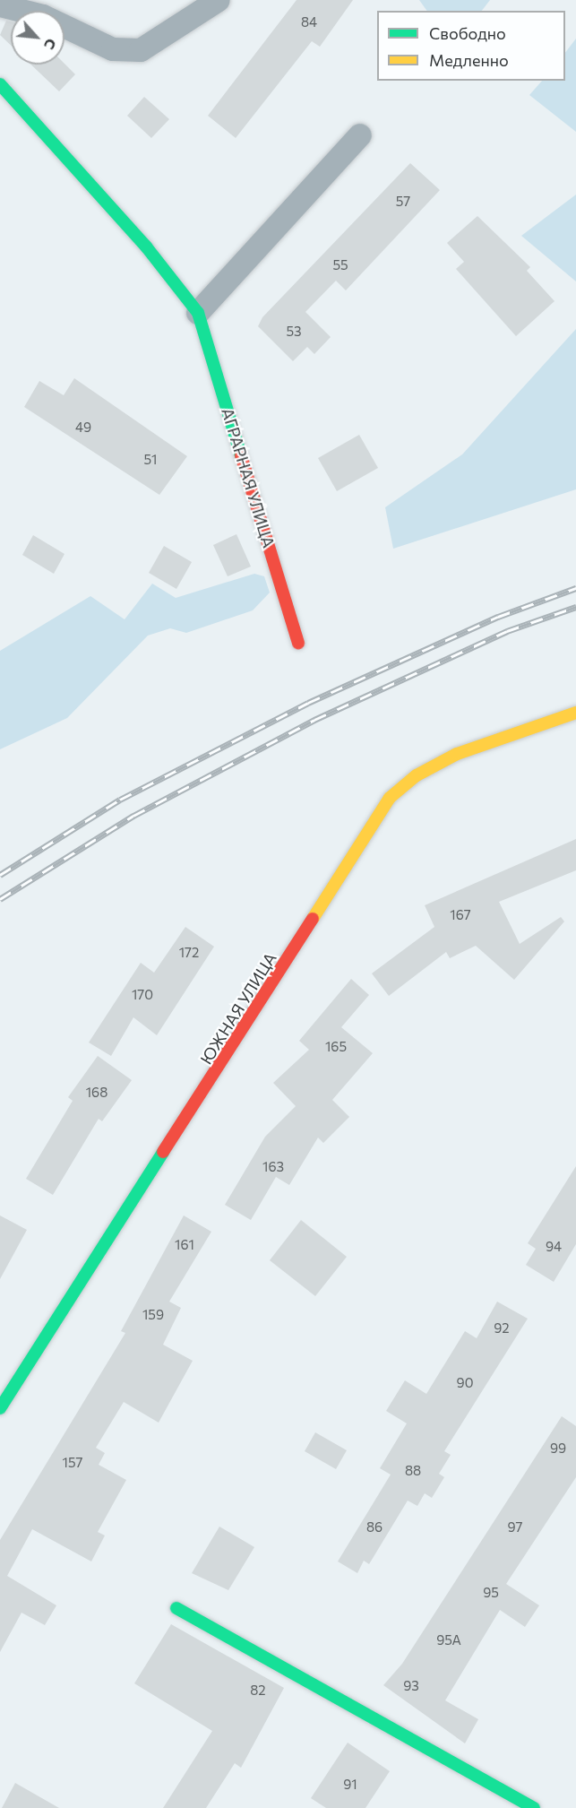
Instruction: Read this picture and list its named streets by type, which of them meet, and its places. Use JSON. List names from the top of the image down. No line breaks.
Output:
{"streets":{"street":["АГРАРНАЯ УЛИЦА","ЮЖНАЯ УЛИЦА"]},"house_numbers":["84","57","55","53","49","51","167","172","170","165","168","163","161","94","159","92","90","99","157","88","86","97","95","95А","93","82","91"],"legend":["Свободно","Медленно"],"north":"bottom right"}
